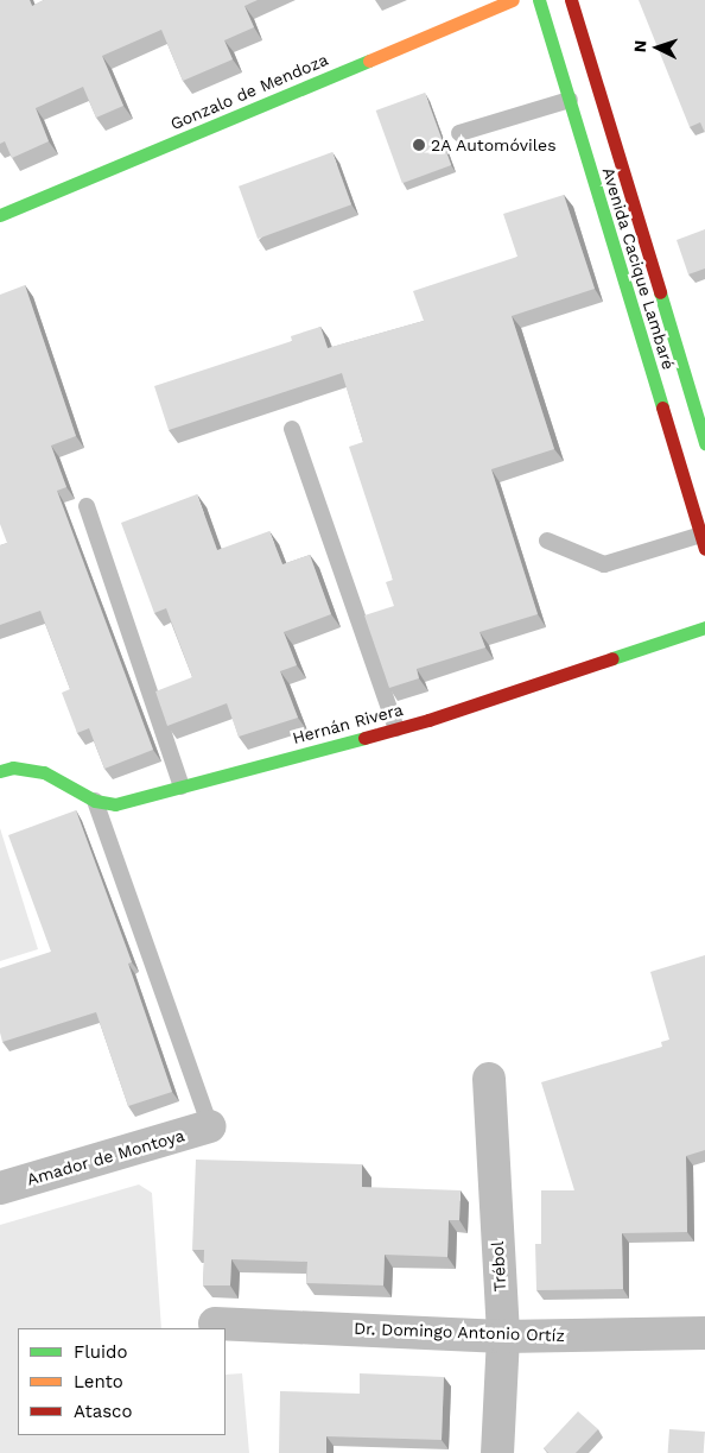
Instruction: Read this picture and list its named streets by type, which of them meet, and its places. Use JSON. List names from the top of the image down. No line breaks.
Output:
{"streets":{"street":["Gonzalo de Mendoza","Avenida Cacique Lambaré","Hernán Rivera","Amador de Montoya","Trébol","Dr. Domingo Antonio Ortíz"]},"crossings":[["Trébol","Dr. Domingo Antonio Ortíz"]],"places":["2A Automóviles"],"legend":["Fluido","Lento","Atasco"],"north":"left"}
